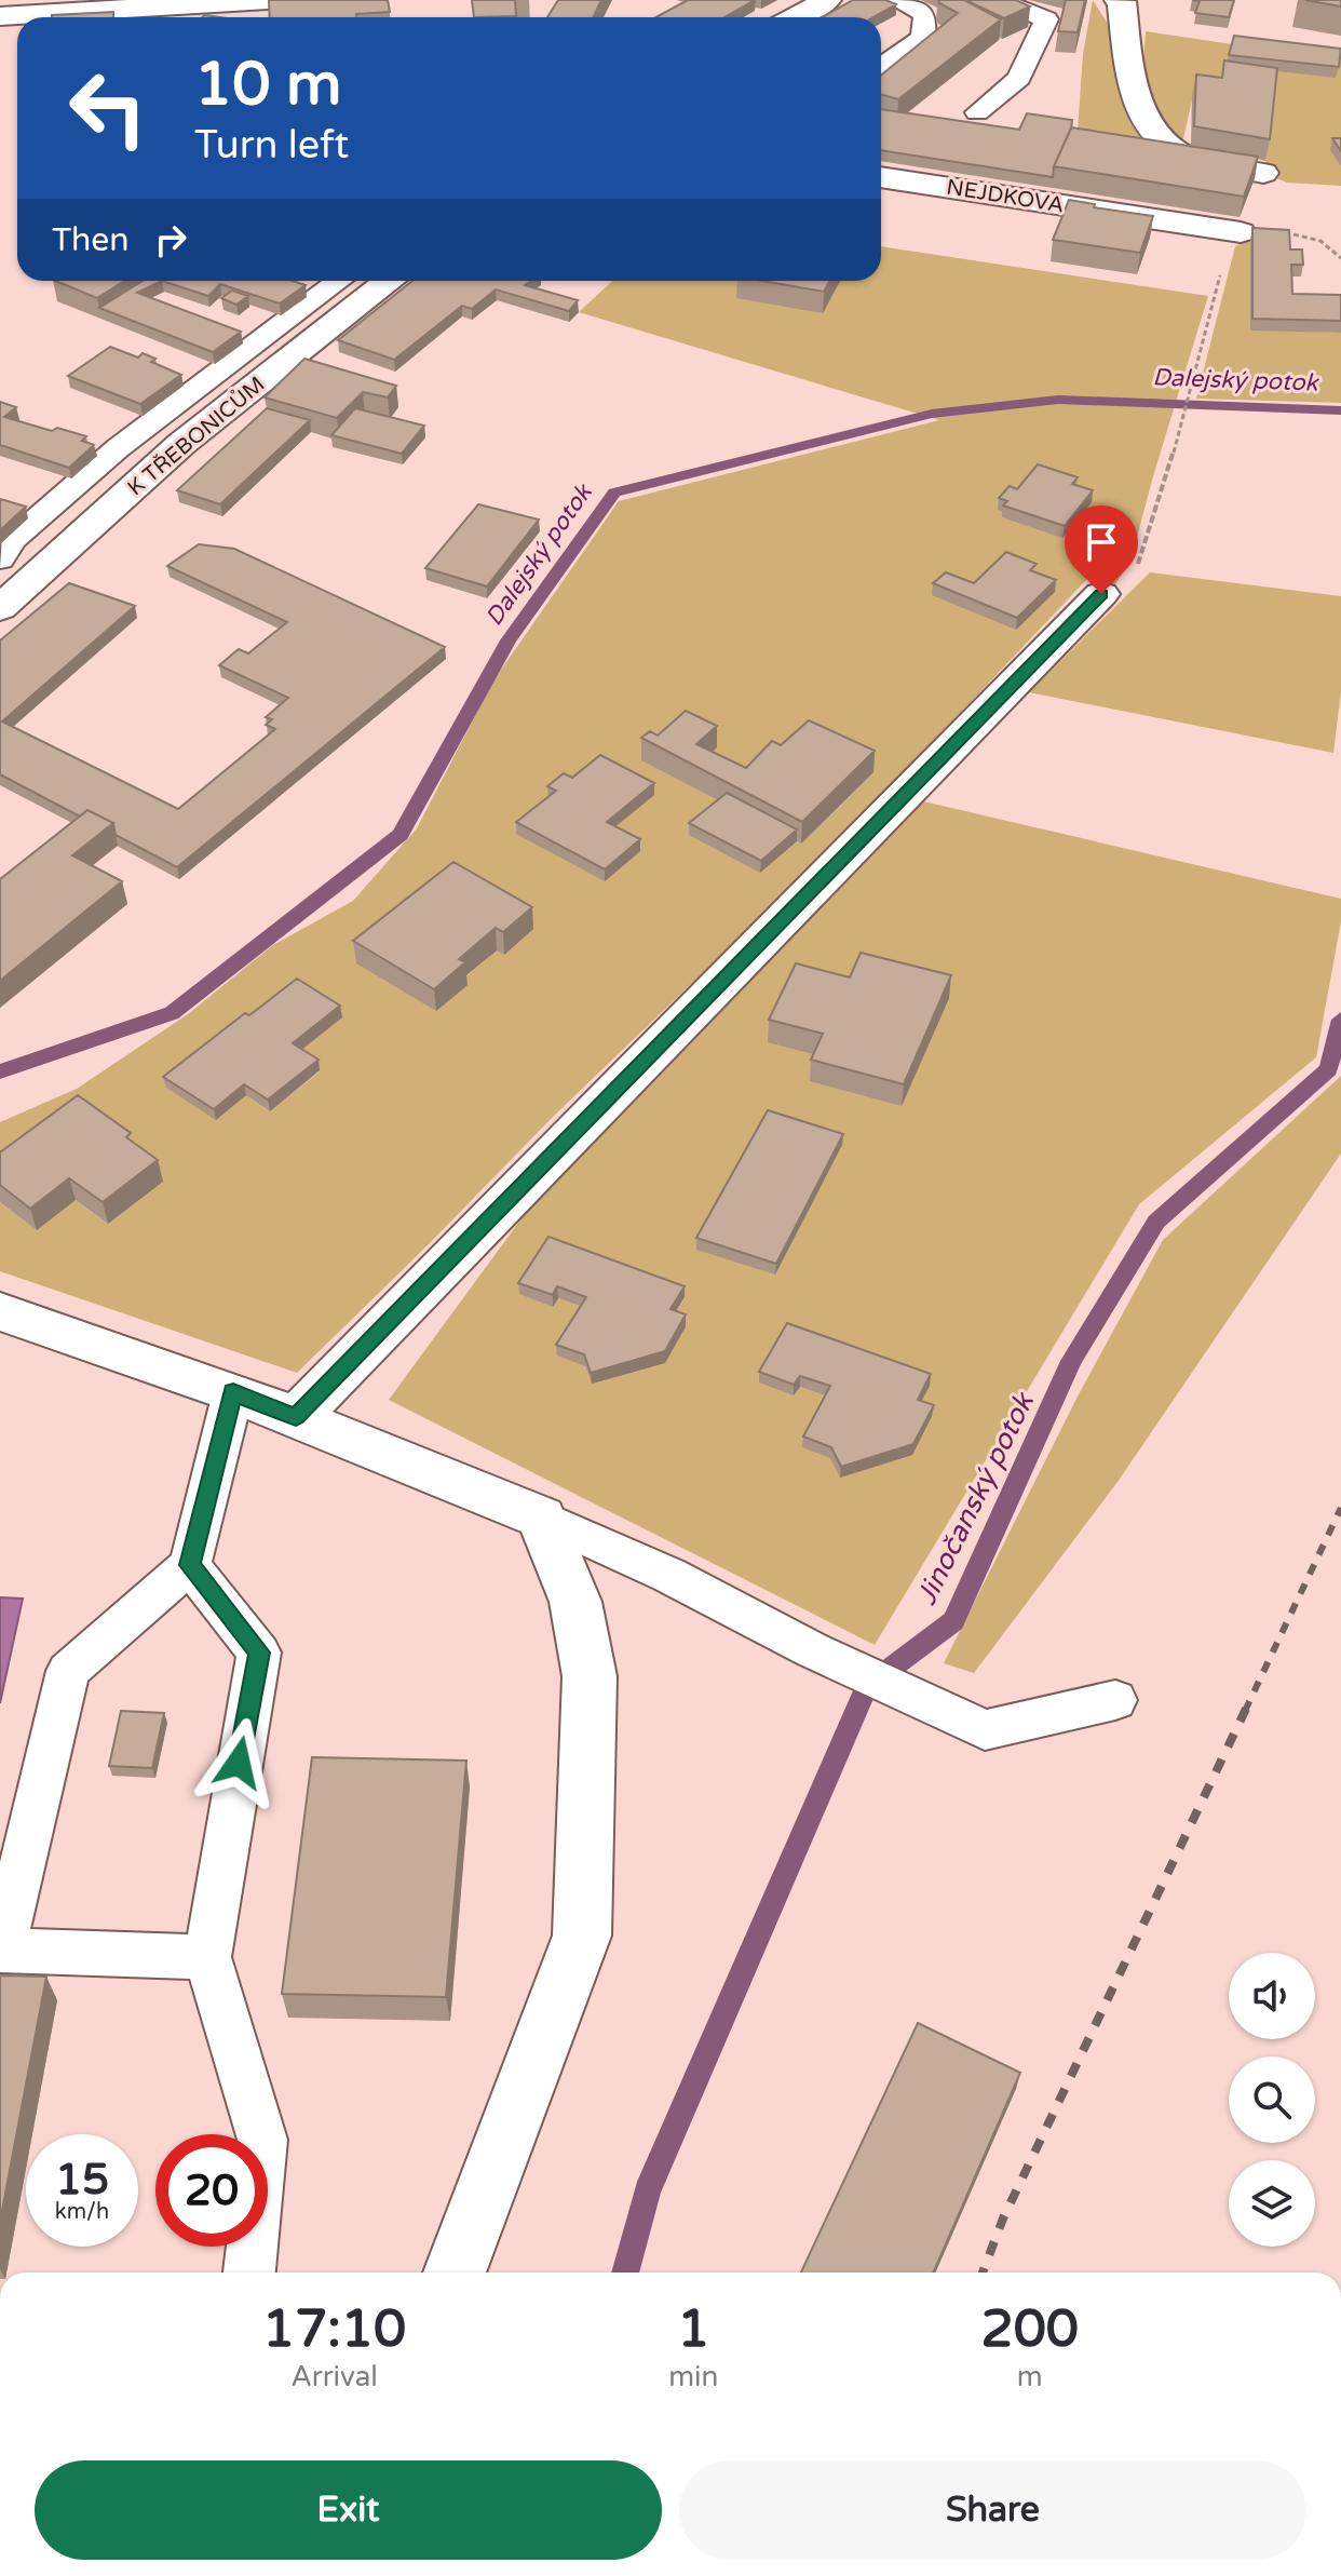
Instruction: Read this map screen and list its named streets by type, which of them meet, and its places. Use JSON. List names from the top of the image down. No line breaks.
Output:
{"streets":{"street":["NEJDKOVA","K TŘEBONICŮM"]},"water":["Dalejský potok","Jinočanský potok"],"page":{"turn":["10 m","Turn left"],"then":"Then","speed":"15 km/h","limit":"20","eta":["17:10","Arrival","1","min","200","m"],"buttons":["Exit","Share"]}}
